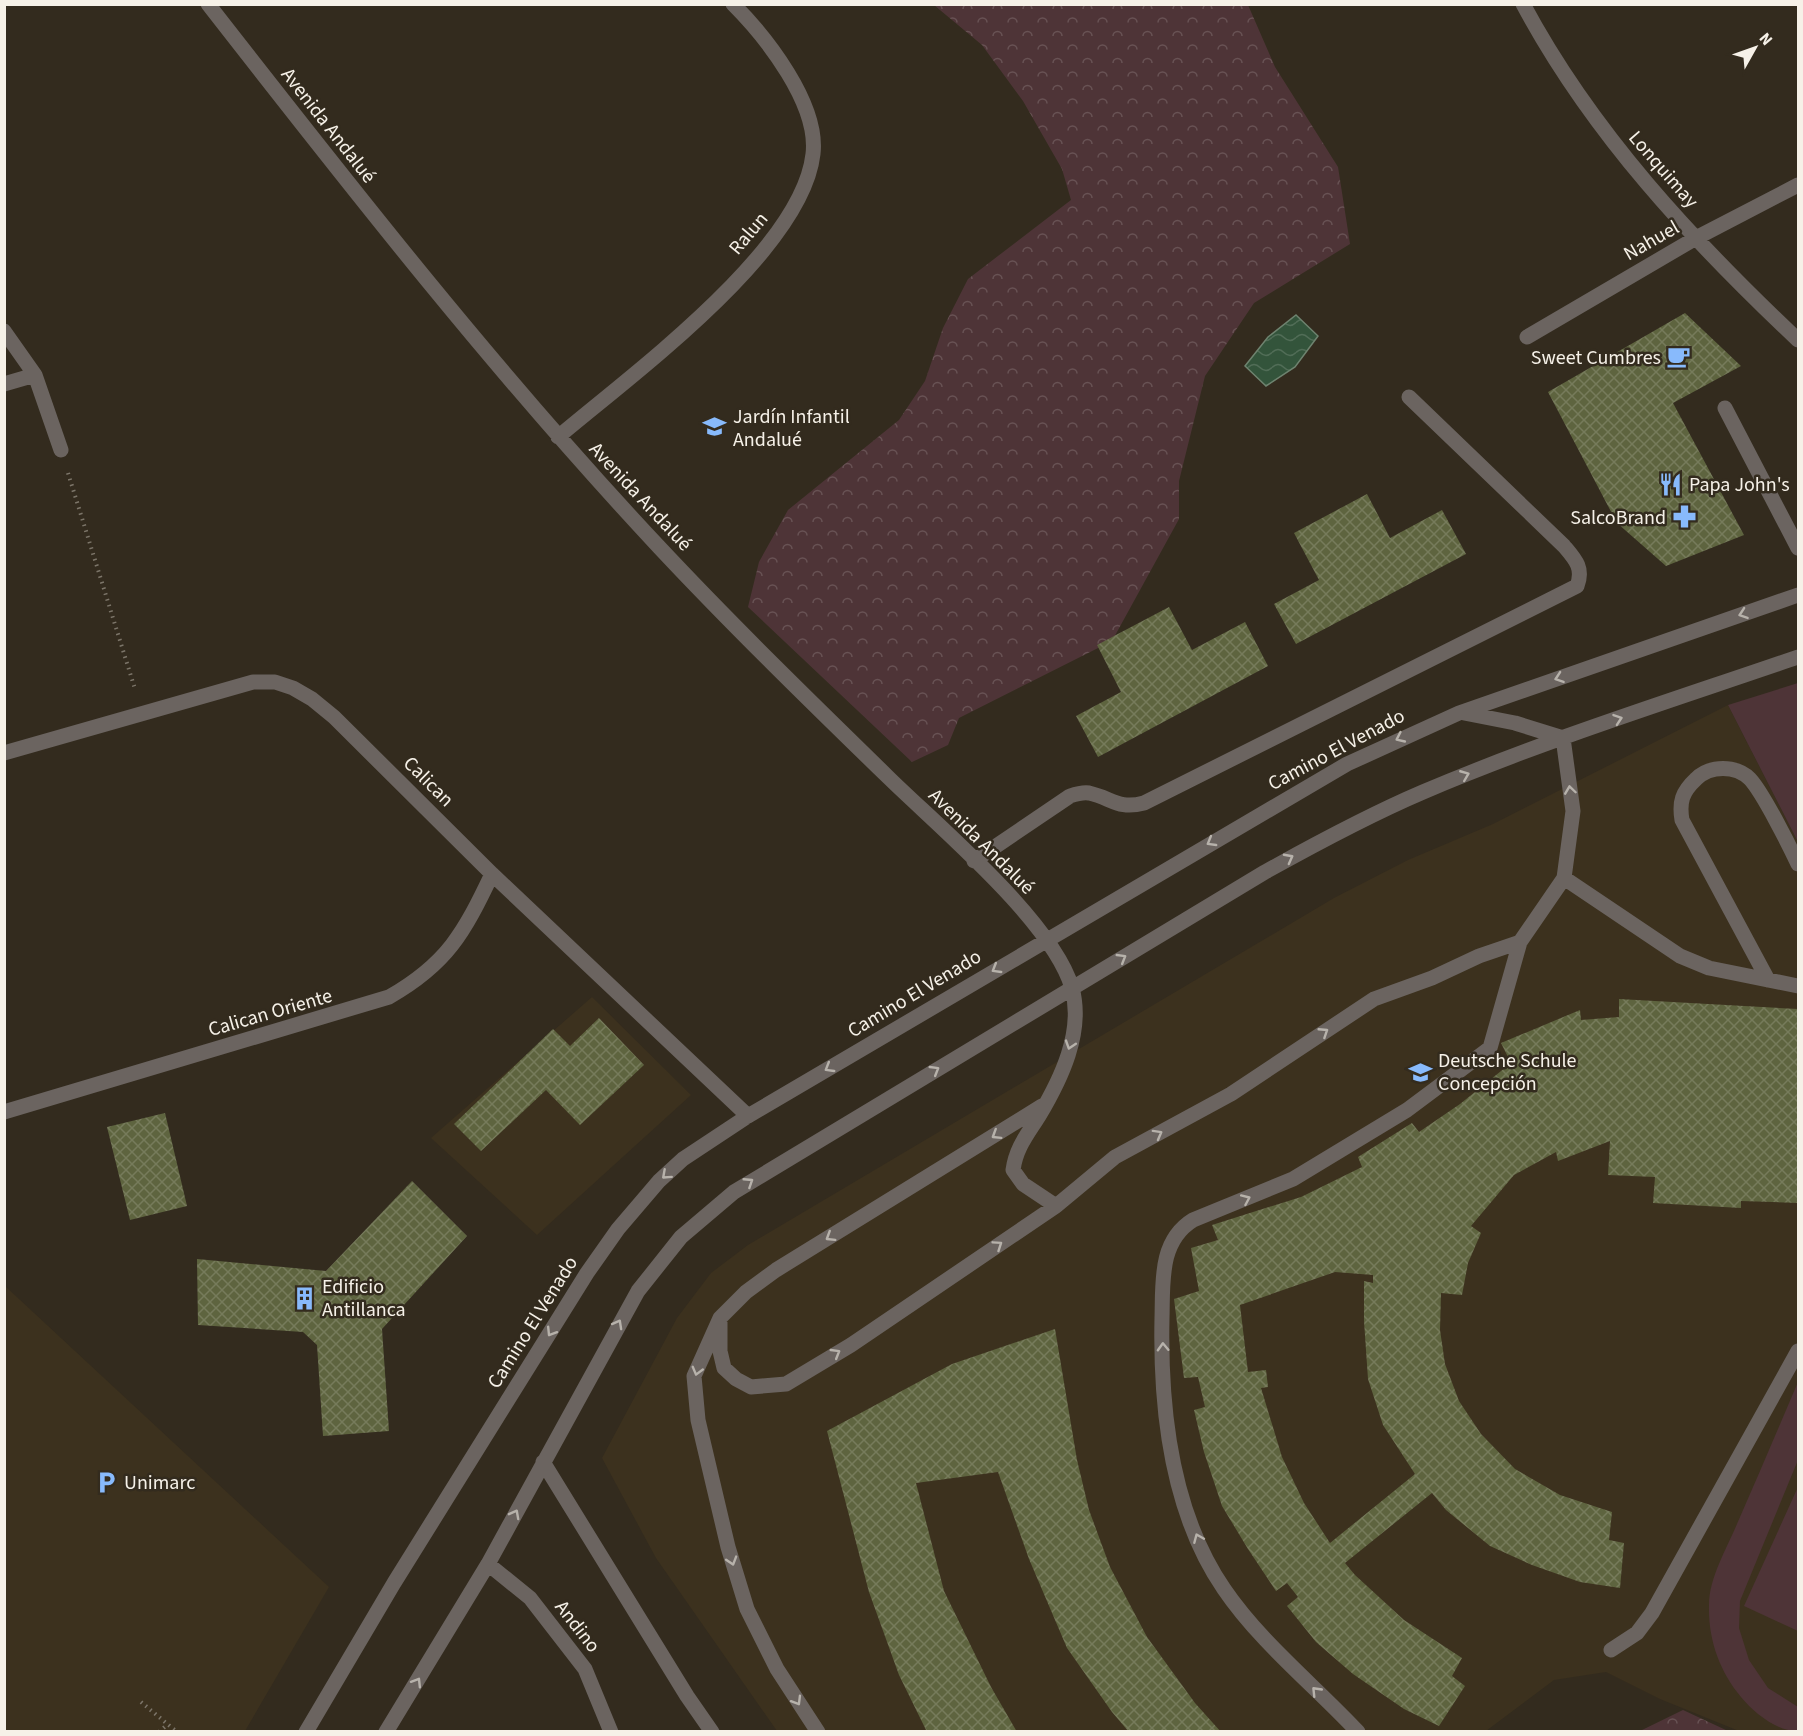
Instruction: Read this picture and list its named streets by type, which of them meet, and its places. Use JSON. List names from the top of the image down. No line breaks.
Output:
{"streets":{"street":["Avenida Andalué","Lonquimay","Ralun","Nahuel","Camino El Venado","Calican","Calican Oriente","Andino"]},"crossings":[["Avenida Andalué","Ralun"],["Avenida Andalué","Camino El Venado"],["Lonquimay","Nahuel"],["Camino El Venado","Calican"],["Calican","Calican Oriente"]],"places":{"cafe":["Sweet Cumbres"],"school or university":["Jardín Infantil Andalué","Deutsche Schule Concepción"],"restaurant":["Papa John's"],"pharmacy":["SalcoBrand"],"building":["Edificio Antillanca"],"parking":["Unimarc"]},"north":"top right"}
